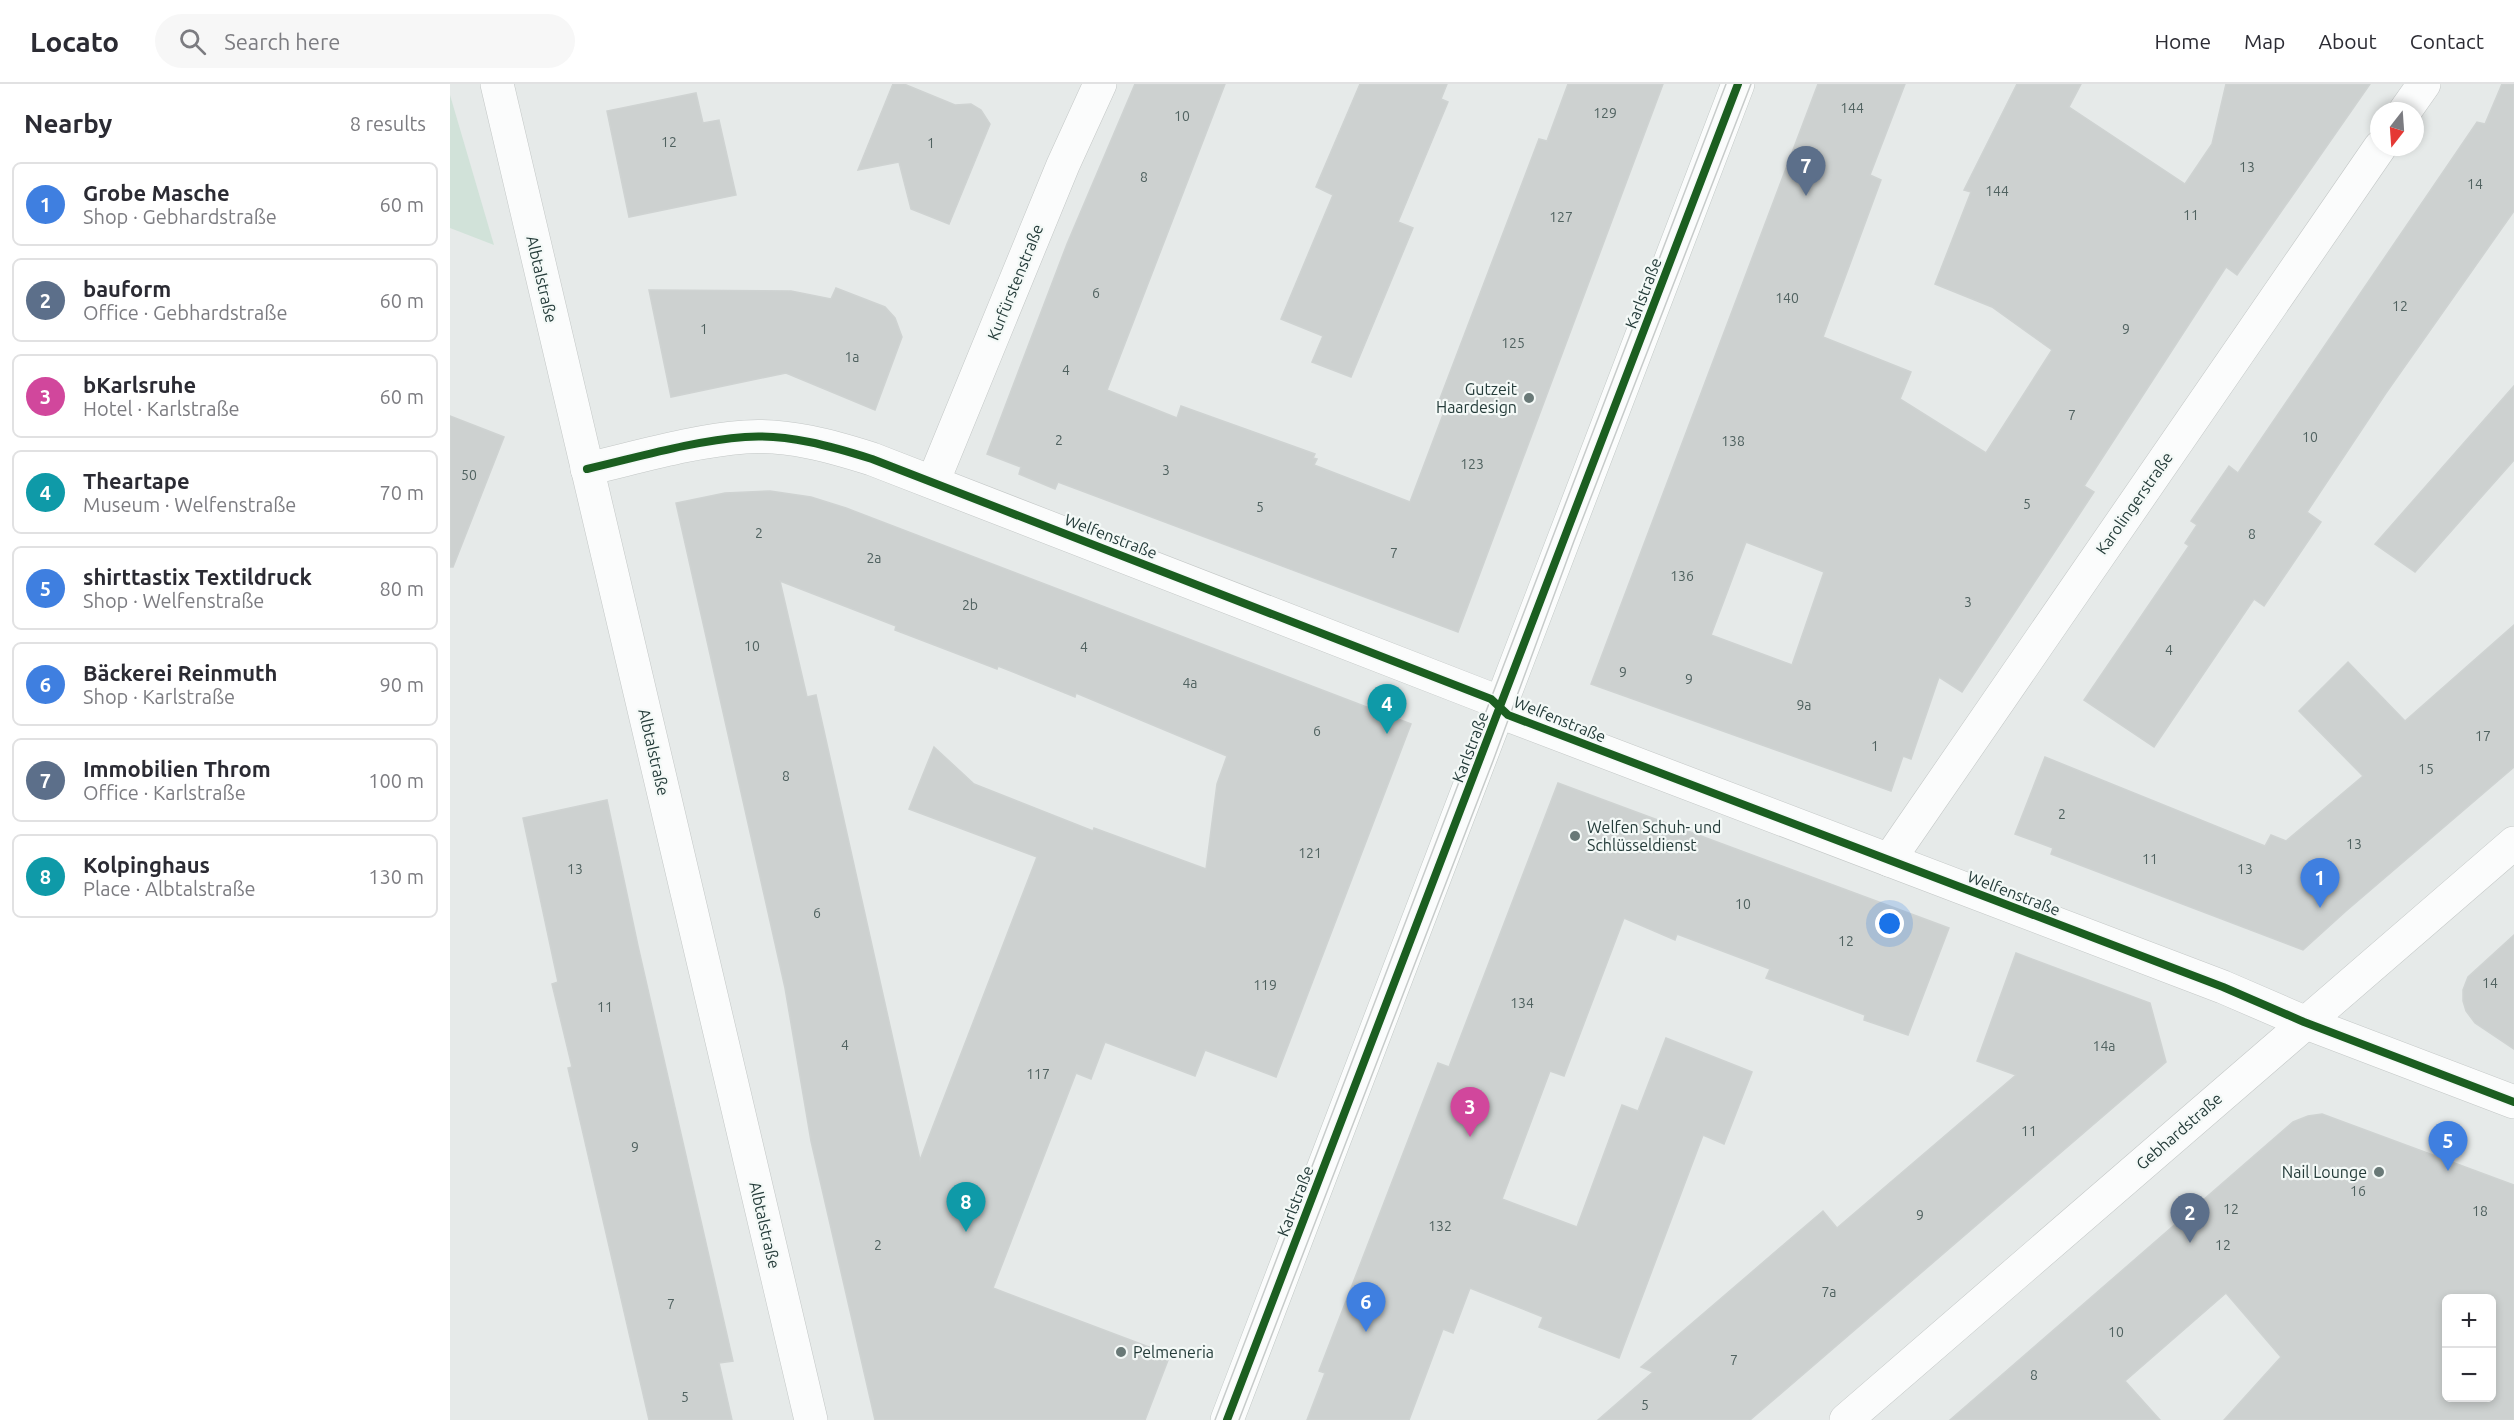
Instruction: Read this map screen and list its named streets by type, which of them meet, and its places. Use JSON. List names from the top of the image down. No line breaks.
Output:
{"streets":{"street":["Albtalstraße","Kurfürstenstraße","Karlstraße","Karolingerstraße","Welfenstraße","Gebhardstraße"]},"crossings":[["Albtalstraße","Welfenstraße"],["Kurfürstenstraße","Welfenstraße"],["Karlstraße","Welfenstraße"],["Karolingerstraße","Welfenstraße"],["Welfenstraße","Gebhardstraße"]],"places":["Gutzeit Haardesign","Welfen Schuh- und Schlüsseldienst","Nail Lounge","Pelmeneria"],"house_numbers":["144","129","10","12","1","13","8","14","144","11","127","6","140","12","1","9","125","1a","4","7","10","2","138","123","3","50","5","5","2","8","7","2a","136","3","2b","10","4","4","9","9","4a","9a","6","17","1","15","8","2","13","121","11","13","13","10","6","12","14","119","134","11","4","14a","117","11","9","16","12","18","9","132","2","12","7a","7","10","7","8","5","5"],"north":"bottom","page":{"header":"Locato","search":"Search here","nav":["Home","Map","About","Contact"],"heading":["Nearby","8 results"],"pins":["7","4","1","3","5","8","2","6"],"list":[{"mark":"1","name":"Grobe Masche","note":"Shop · Gebhardstraße","value":"60 m"},{"mark":"2","name":"bauform","note":"Office · Gebhardstraße","value":"60 m"},{"mark":"3","name":"bKarlsruhe","note":"Hotel · Karlstraße","value":"60 m"},{"mark":"4","name":"Theartape","note":"Museum · Welfenstraße","value":"70 m"},{"mark":"5","name":"shirttastix Textildruck","note":"Shop · Welfenstraße","value":"80 m"},{"mark":"6","name":"Bäckerei Reinmuth","note":"Shop · Karlstraße","value":"90 m"},{"mark":"7","name":"Immobilien Throm","note":"Office · Karlstraße","value":"100 m"},{"mark":"8","name":"Kolpinghaus","note":"Place · Albtalstraße","value":"130 m"}],"map_buttons":["+","−"]}}
